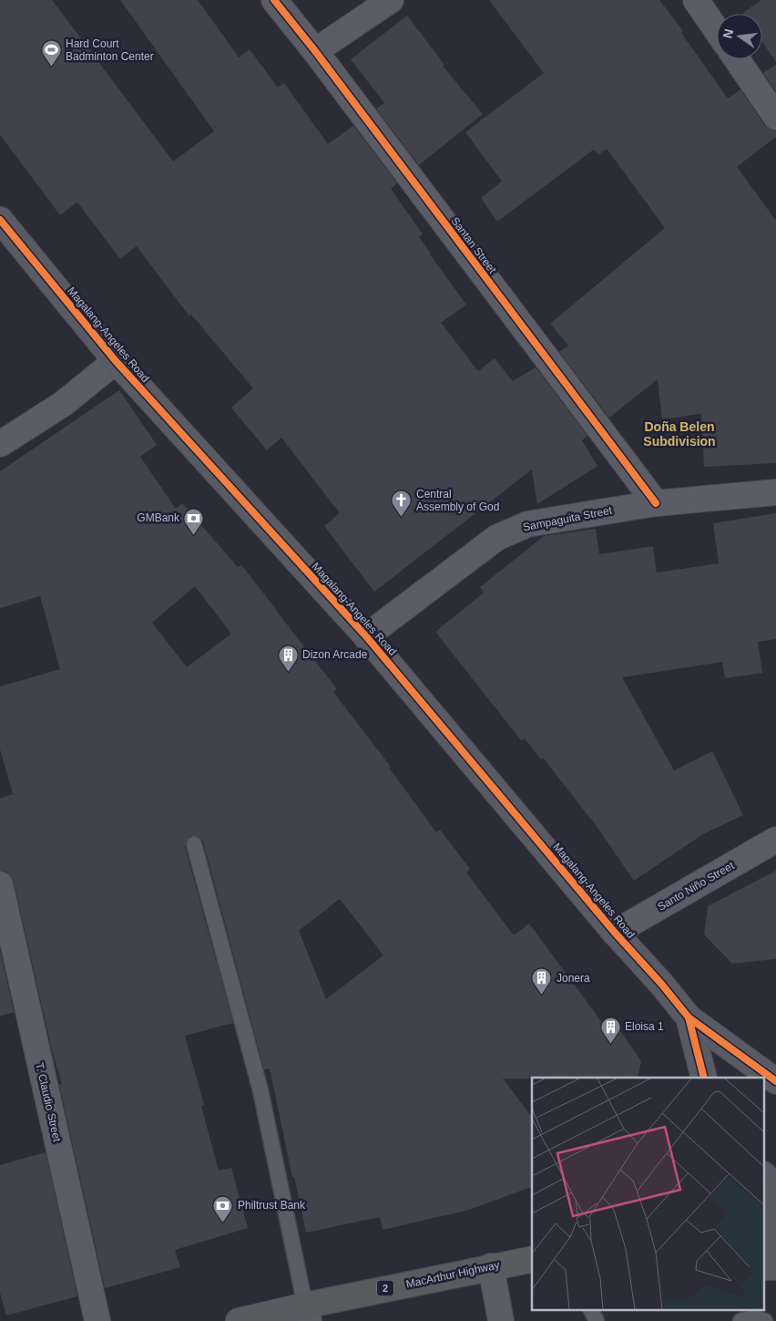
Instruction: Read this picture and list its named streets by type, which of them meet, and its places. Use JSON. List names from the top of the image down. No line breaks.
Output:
{"streets":{"highway":["MacArthur Highway","2"],"main road":["Magalang-Angeles Road"],"street":["Santan Street","Sampaguita Street","Santo Niño Street","T. Claudio Street"]},"crossings":[["Santan Street","Sampaguita Street"],["Magalang-Angeles Road","Sampaguita Street"],["Magalang-Angeles Road","Santo Niño Street"]],"districts":["Doña Belen Subdivision"],"places":{"sports":["Hard Court Badminton Center"],"church":["Central Assembly of God"],"bank":["GMBank","Philtrust Bank"],"building":["Dizon Arcade","Jonera","Eloisa 1"]},"north":"left"}
